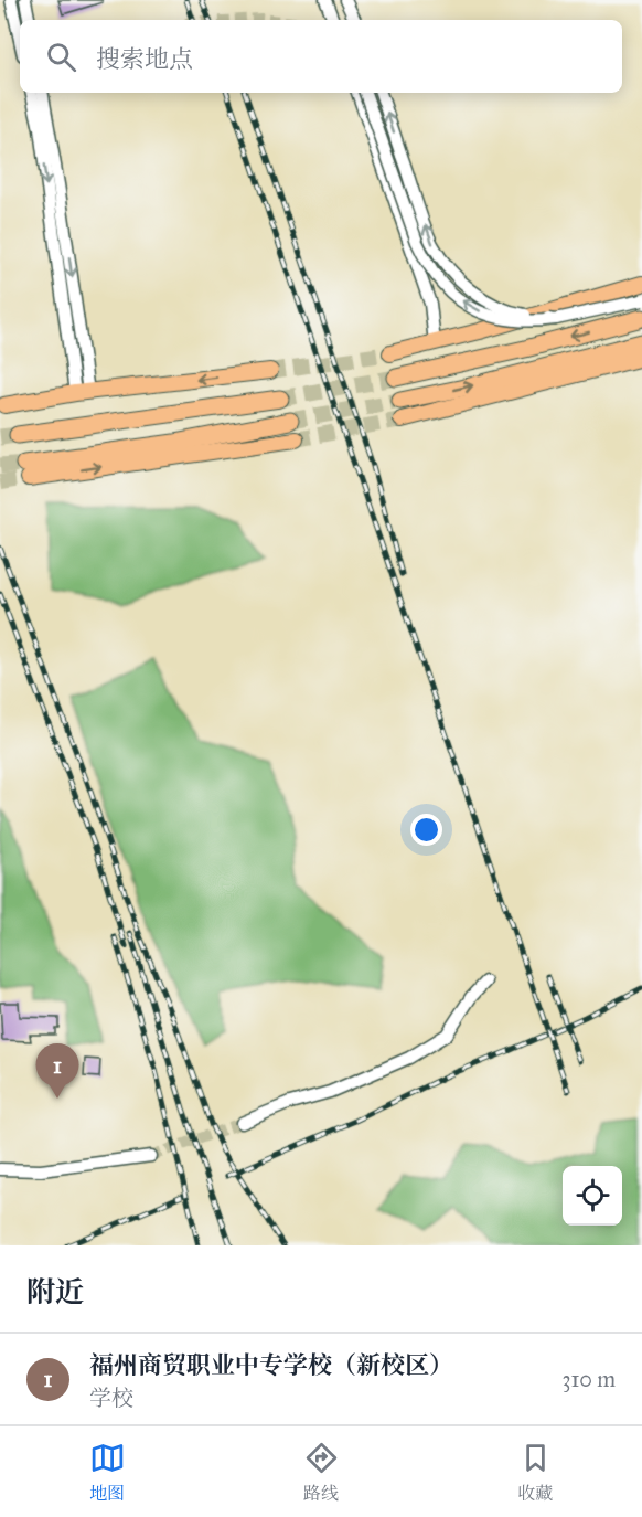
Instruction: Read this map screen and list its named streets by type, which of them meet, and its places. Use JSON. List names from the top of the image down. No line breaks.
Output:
{"page":{"search":"搜索地点","pins":"1","heading":"附近","list":[{"mark":"1","name":"福州商贸职业中专学校（新校区）","note":"学校","value":"310 m"}],"nav":["地图","路线","收藏"]}}
